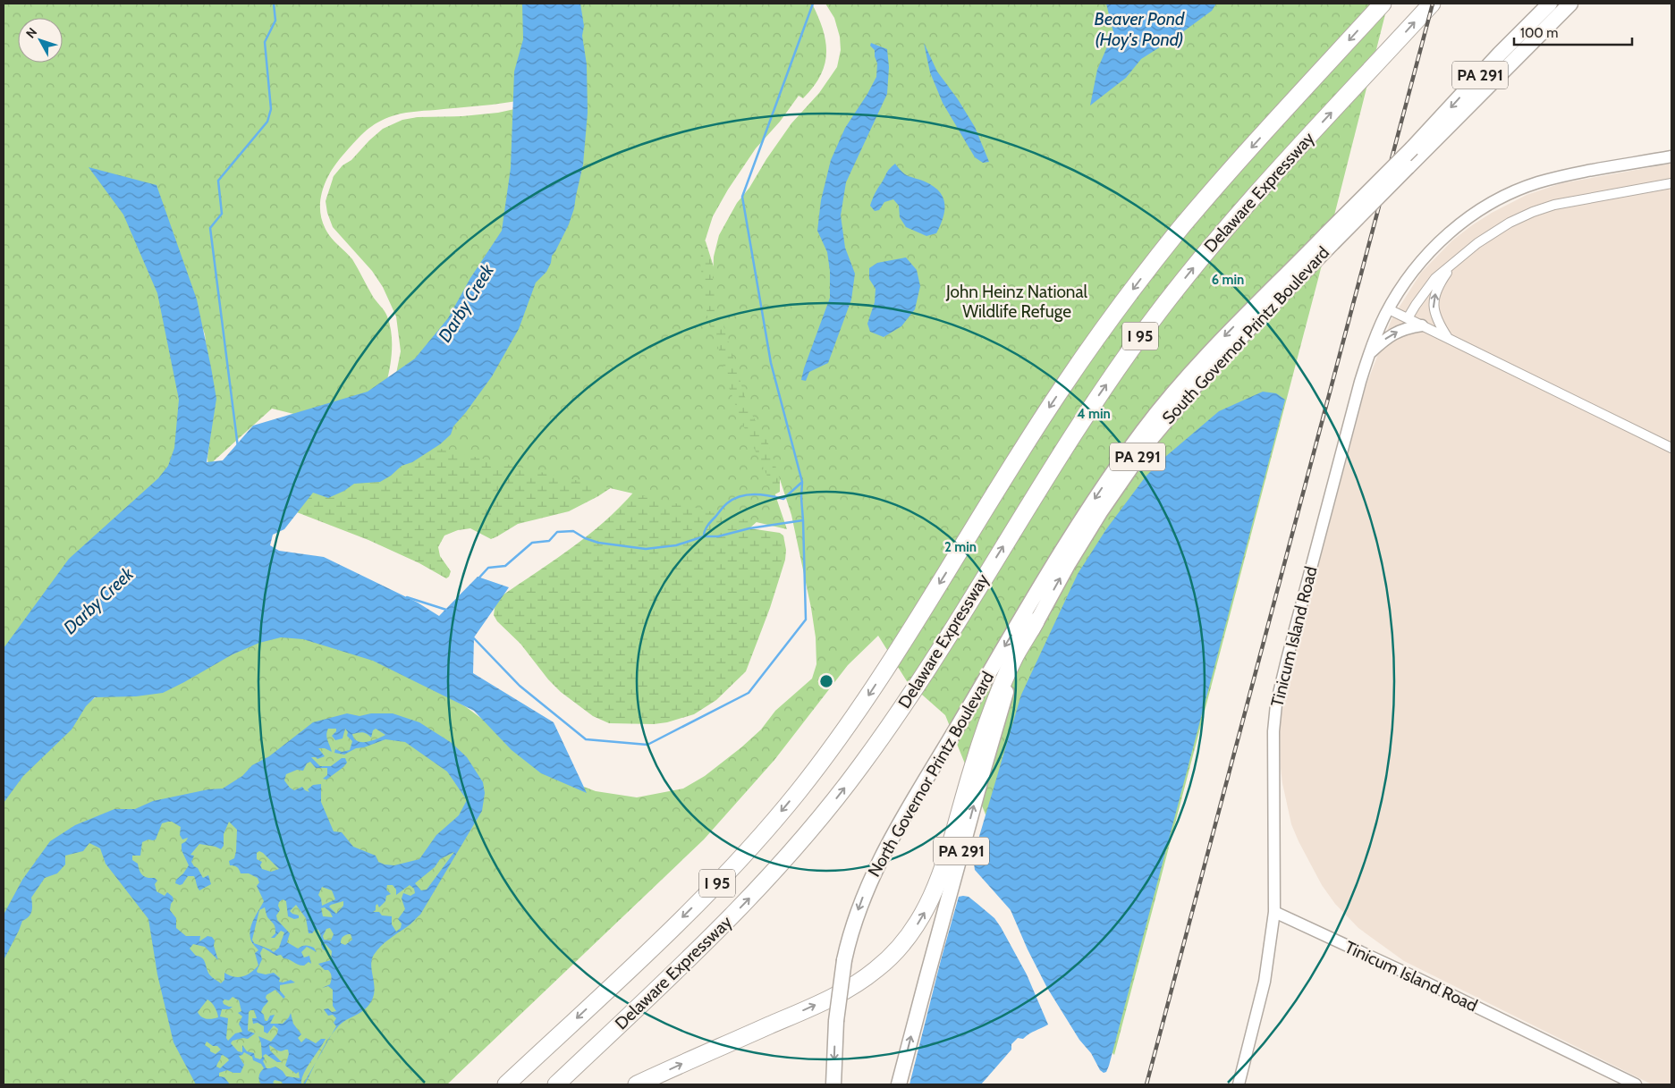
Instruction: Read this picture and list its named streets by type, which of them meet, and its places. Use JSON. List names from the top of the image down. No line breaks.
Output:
{"streets":{"highway":["Delaware Expressway","I 95"],"main road":["PA 291","South Governor Printz Boulevard","North Governor Printz Boulevard"],"street":["Tinicum Island Road"]},"crossings":[["South Governor Printz Boulevard","North Governor Printz Boulevard"]],"one_way":["North Governor Printz Boulevard"],"water":["Beaver Pond (Hoy's Pond)","Darby Creek"],"parks":["John Heinz National Wildlife Refuge"],"scale_bar":"100 m","north":"top left","rings":["6 min","4 min","2 min"]}
